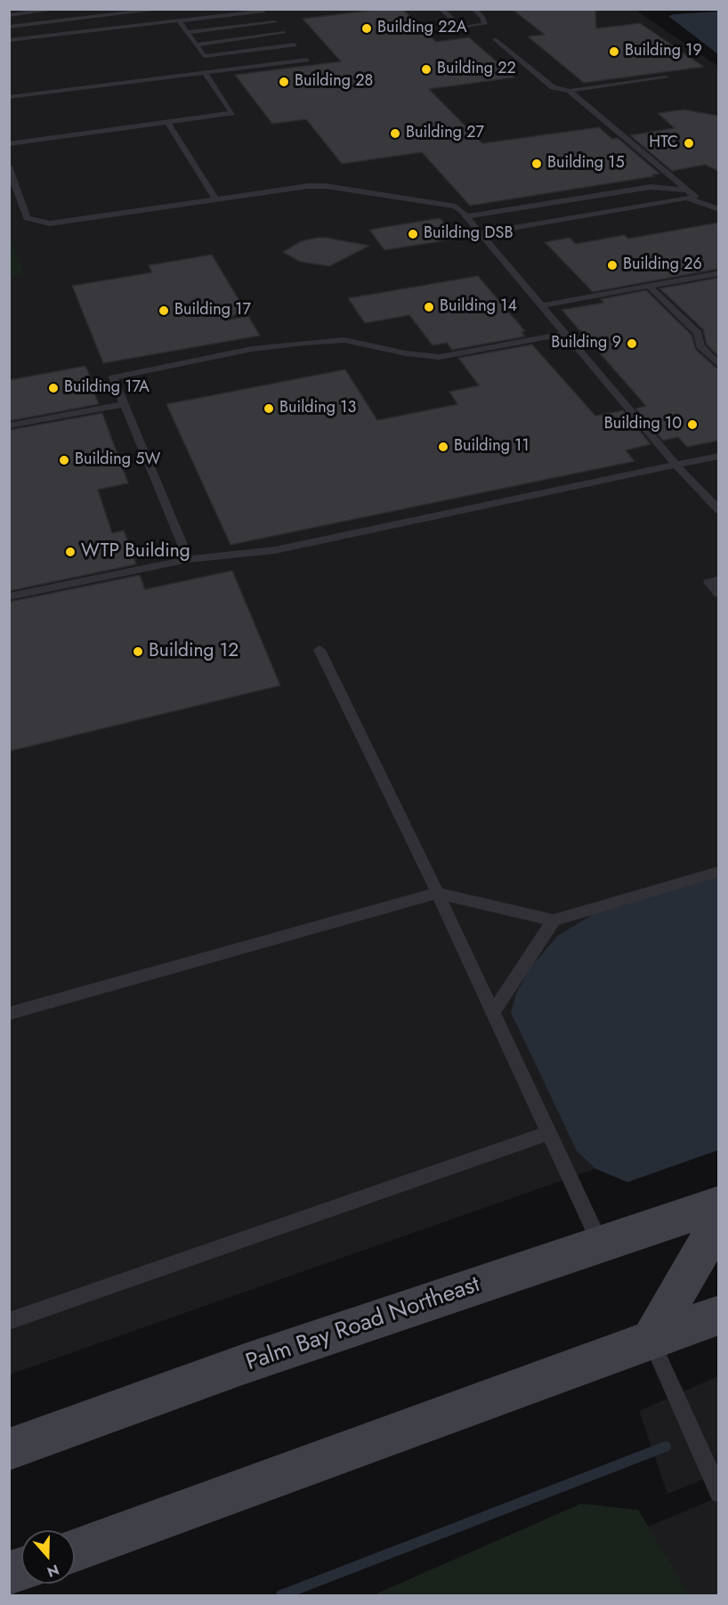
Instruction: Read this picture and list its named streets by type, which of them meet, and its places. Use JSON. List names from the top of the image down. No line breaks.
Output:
{"streets":{"main road":["Palm Bay Road Northeast"]},"places":["Building 22A","Building 19","Building 22","Building 28","Building 27","HTC","Building 15","Building DSB","Building 26","Building 14","Building 17","Building 9","Building 17A","Building 13","Building 10","Building 11","Building 5W","WTP Building","Building 12"],"north":"bottom"}
